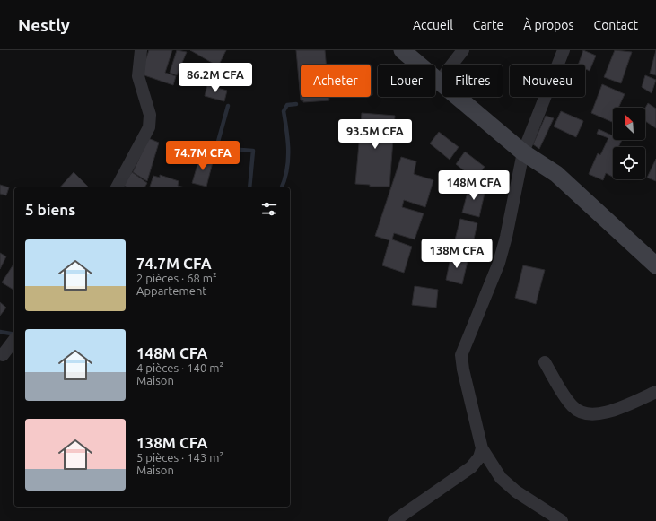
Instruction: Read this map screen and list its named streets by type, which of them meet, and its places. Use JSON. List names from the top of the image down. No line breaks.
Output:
{"north":"top left","page":{"header":"Nestly","nav":["Accueil","Carte","À propos","Contact"],"price":["86.2M CFA","93.5M CFA","74.7M CFA","148M CFA","138M CFA"],"chip":["Acheter","Louer","Filtres","Nouveau"],"heading":"5 biens","list":[{"name":"74.7M CFA","note":"2 pièces · 68 m² · Appartement"},{"name":"148M CFA","note":"4 pièces · 140 m² · Maison"},{"name":"138M CFA","note":"5 pièces · 143 m² · Maison"}]}}
